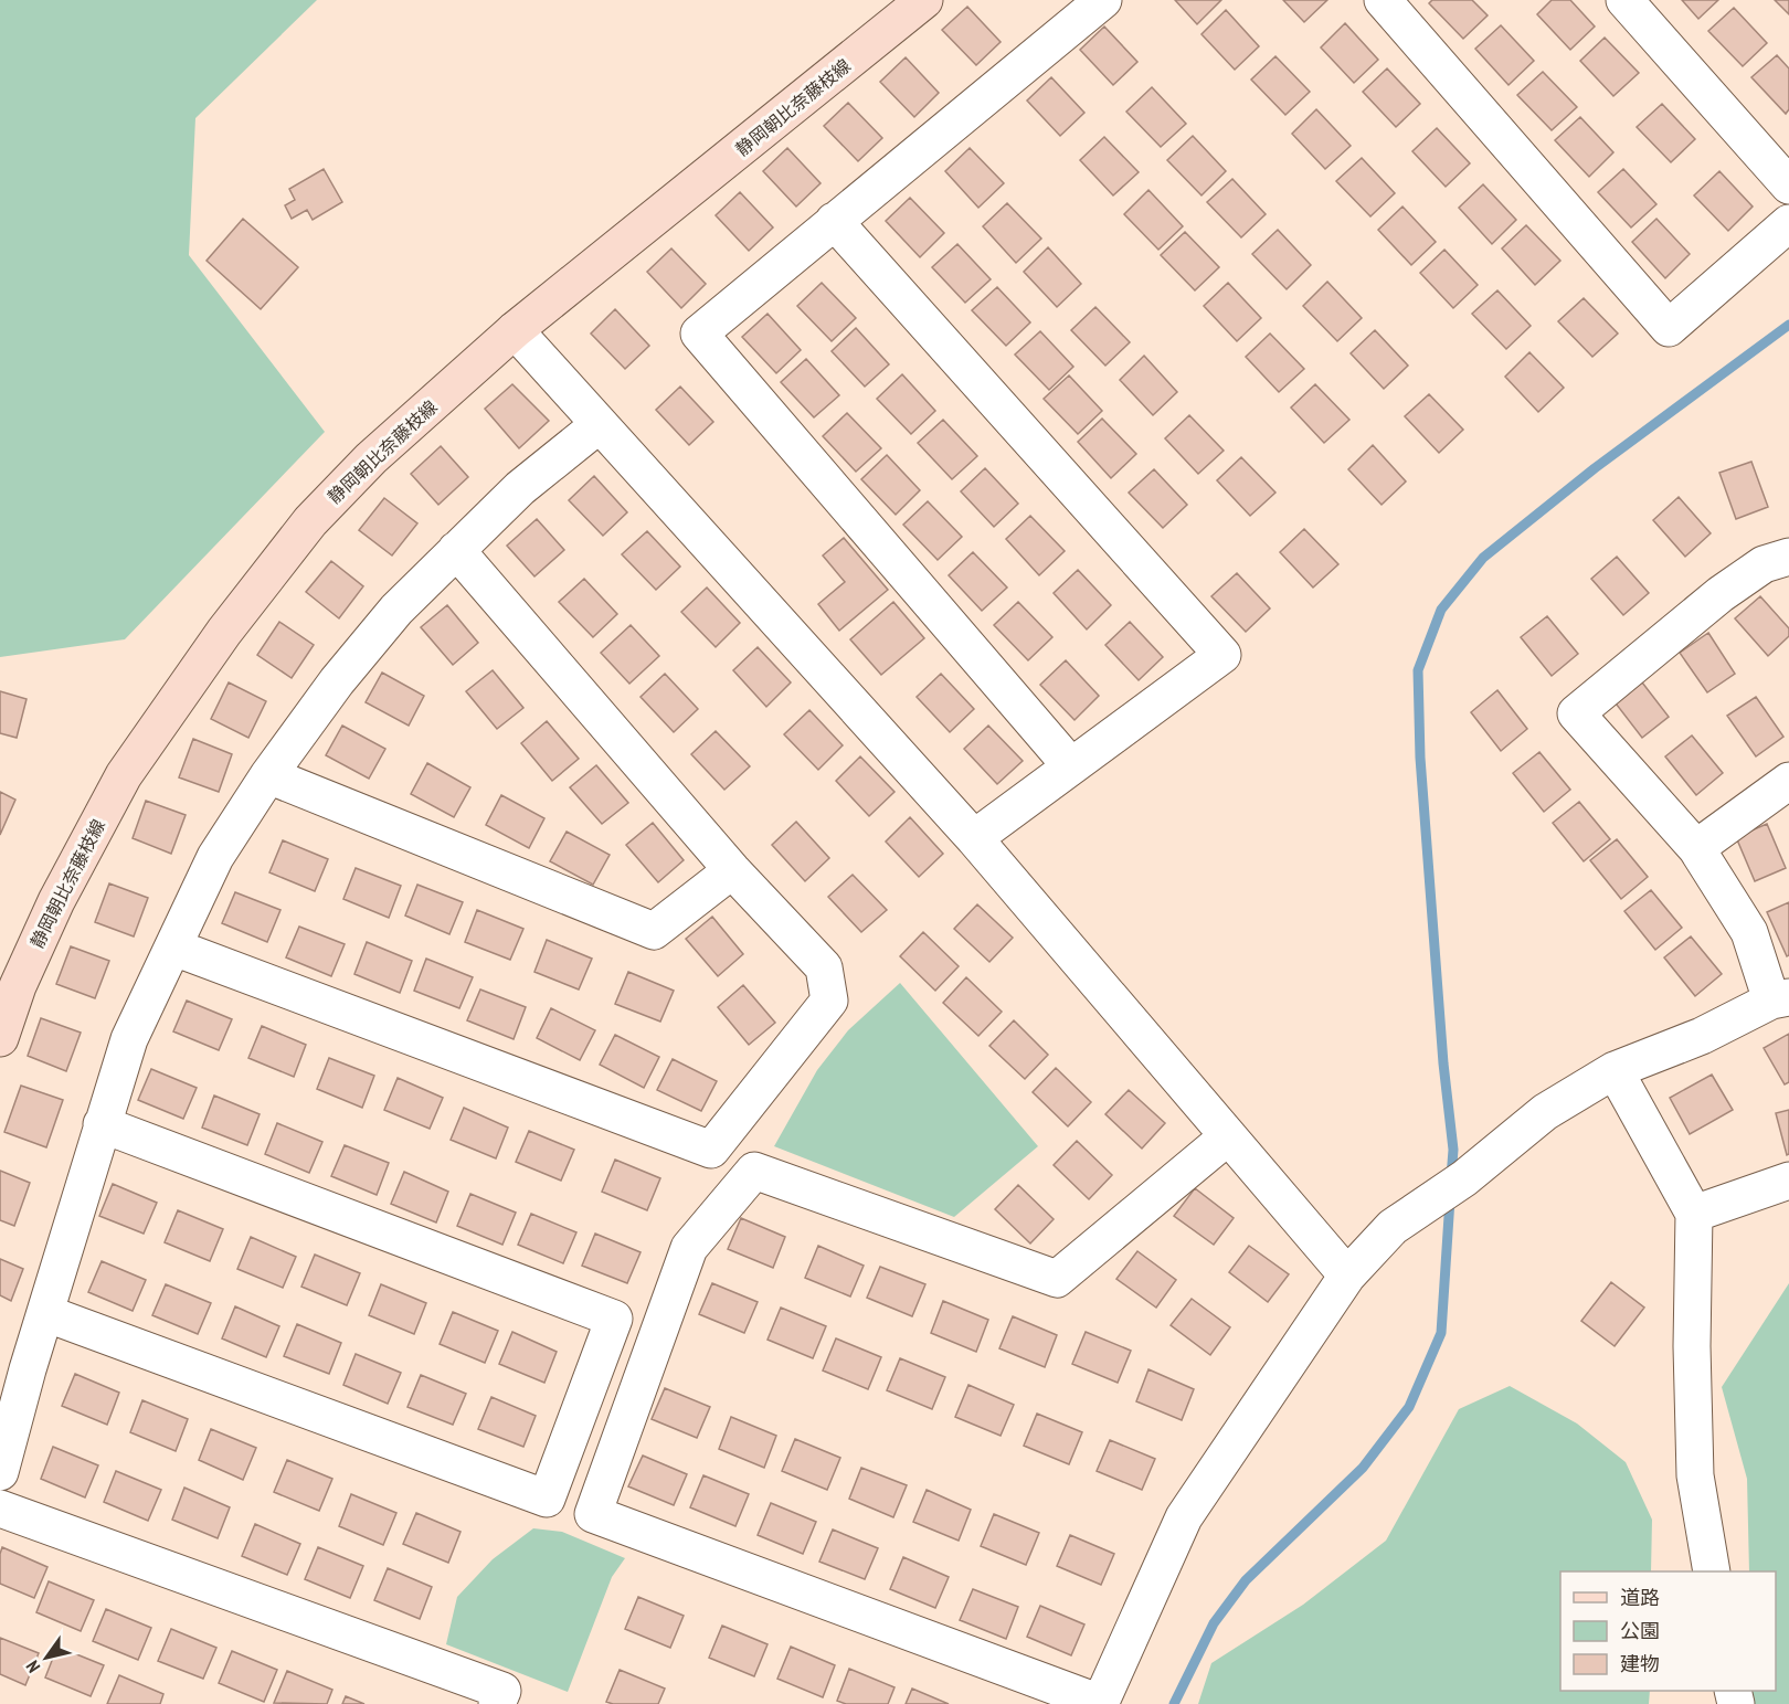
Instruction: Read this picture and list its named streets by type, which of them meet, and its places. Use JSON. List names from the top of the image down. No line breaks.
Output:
{"streets":{"main road":["静岡朝比奈藤枝線"]},"legend":["道路","公園","建物"],"north":"bottom left"}
